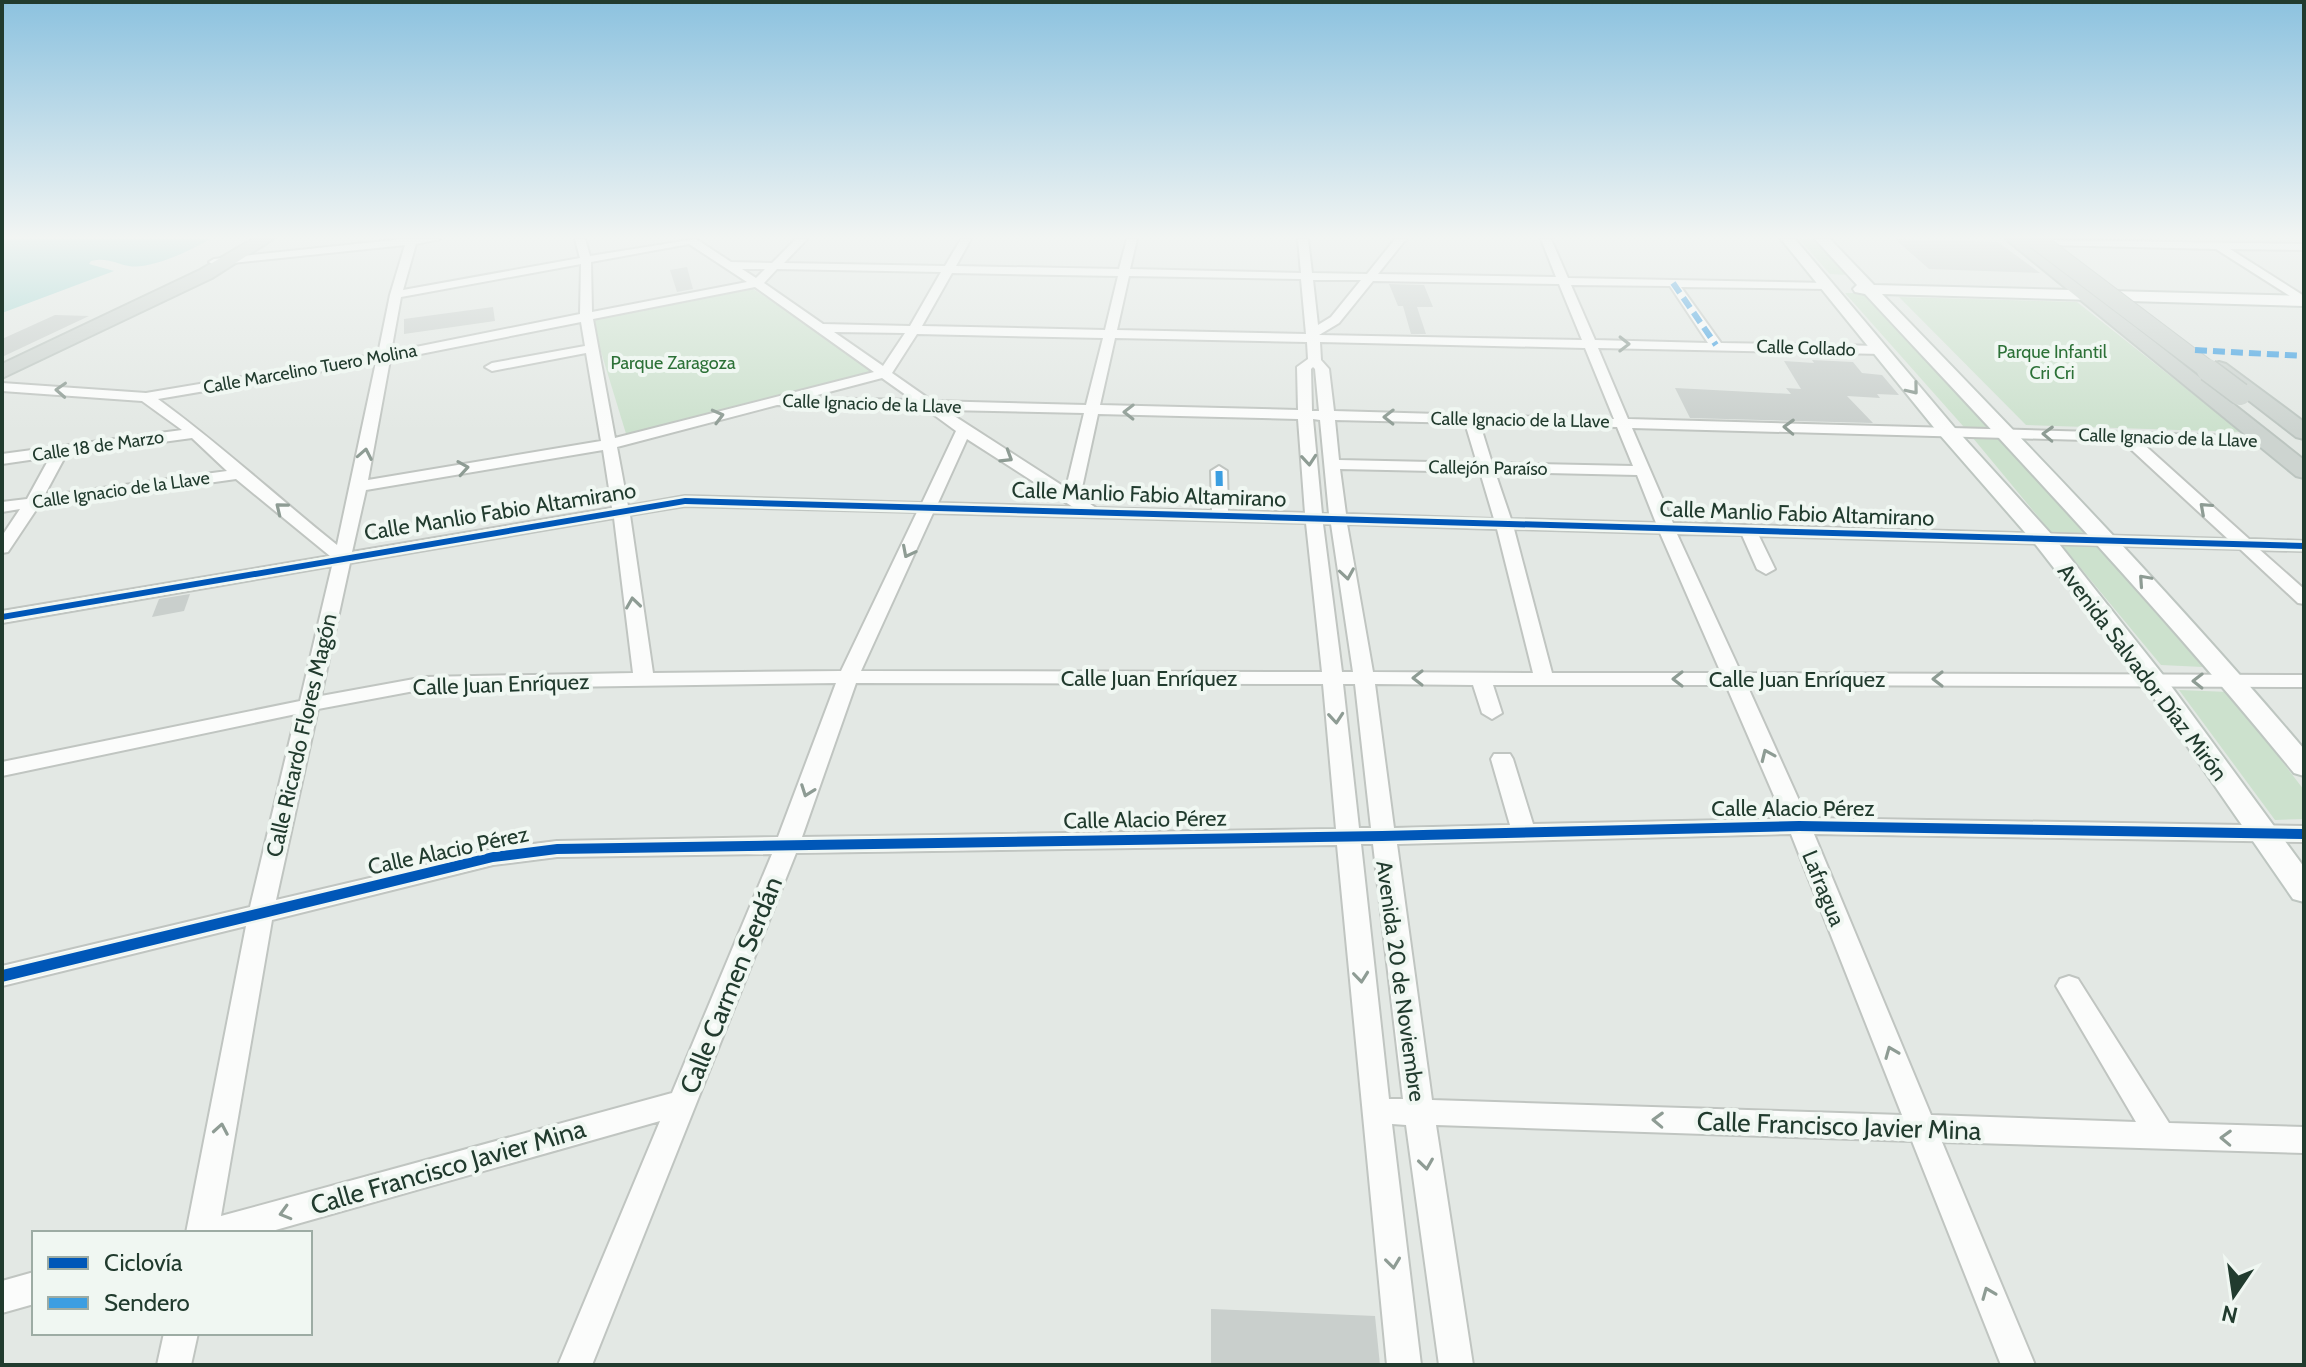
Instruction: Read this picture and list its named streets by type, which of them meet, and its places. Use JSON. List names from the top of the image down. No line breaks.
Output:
{"streets":{"main road":["Avenida Salvador Díaz Mirón"],"street":["Calle Collado","Calle Marcelino Tuero Molina","Calle Ignacio de la Llave","Calle 18 de Marzo","Callejón Paraíso","Calle Manlio Fabio Altamirano","Calle Juan Enríquez","Calle Ricardo Flores Magón","Calle Alacio Pérez","Lafragua","Avenida 20 de Noviembre","Calle Carmen Serdán","Calle Francisco Javier Mina"]},"crossings":[["Calle Collado","Avenida Salvador Díaz Mirón"],["Calle Collado","Lafragua"],["Calle Collado","Avenida 20 de Noviembre"],["Calle Marcelino Tuero Molina","Calle Ricardo Flores Magón"],["Calle Ignacio de la Llave","Avenida Salvador Díaz Mirón"],["Calle Ignacio de la Llave","Calle Ricardo Flores Magón"],["Calle Ignacio de la Llave","Lafragua"],["Calle Ignacio de la Llave","Avenida 20 de Noviembre"],["Callejón Paraíso","Lafragua"],["Callejón Paraíso","Avenida 20 de Noviembre"],["Calle Manlio Fabio Altamirano","Avenida Salvador Díaz Mirón"],["Calle Manlio Fabio Altamirano","Calle Ricardo Flores Magón"],["Calle Manlio Fabio Altamirano","Lafragua"],["Calle Manlio Fabio Altamirano","Avenida 20 de Noviembre"],["Calle Manlio Fabio Altamirano","Calle Carmen Serdán"],["Avenida Salvador Díaz Mirón","Calle Juan Enríquez"],["Avenida Salvador Díaz Mirón","Calle Alacio Pérez"],["Calle Juan Enríquez","Calle Ricardo Flores Magón"],["Calle Juan Enríquez","Lafragua"],["Calle Juan Enríquez","Avenida 20 de Noviembre"],["Calle Juan Enríquez","Calle Carmen Serdán"],["Calle Ricardo Flores Magón","Calle Alacio Pérez"],["Calle Alacio Pérez","Lafragua"],["Calle Alacio Pérez","Avenida 20 de Noviembre"],["Calle Alacio Pérez","Calle Carmen Serdán"],["Lafragua","Calle Francisco Javier Mina"],["Avenida 20 de Noviembre","Calle Francisco Javier Mina"],["Calle Carmen Serdán","Calle Francisco Javier Mina"]],"one_way":["Calle Ricardo Flores Magón","Lafragua","Calle Carmen Serdán","Calle Francisco Javier Mina"],"parks":["Parque Infantil Cri Cri","Parque Zaragoza"],"legend":["Ciclovía","Sendero"],"north":"bottom"}
